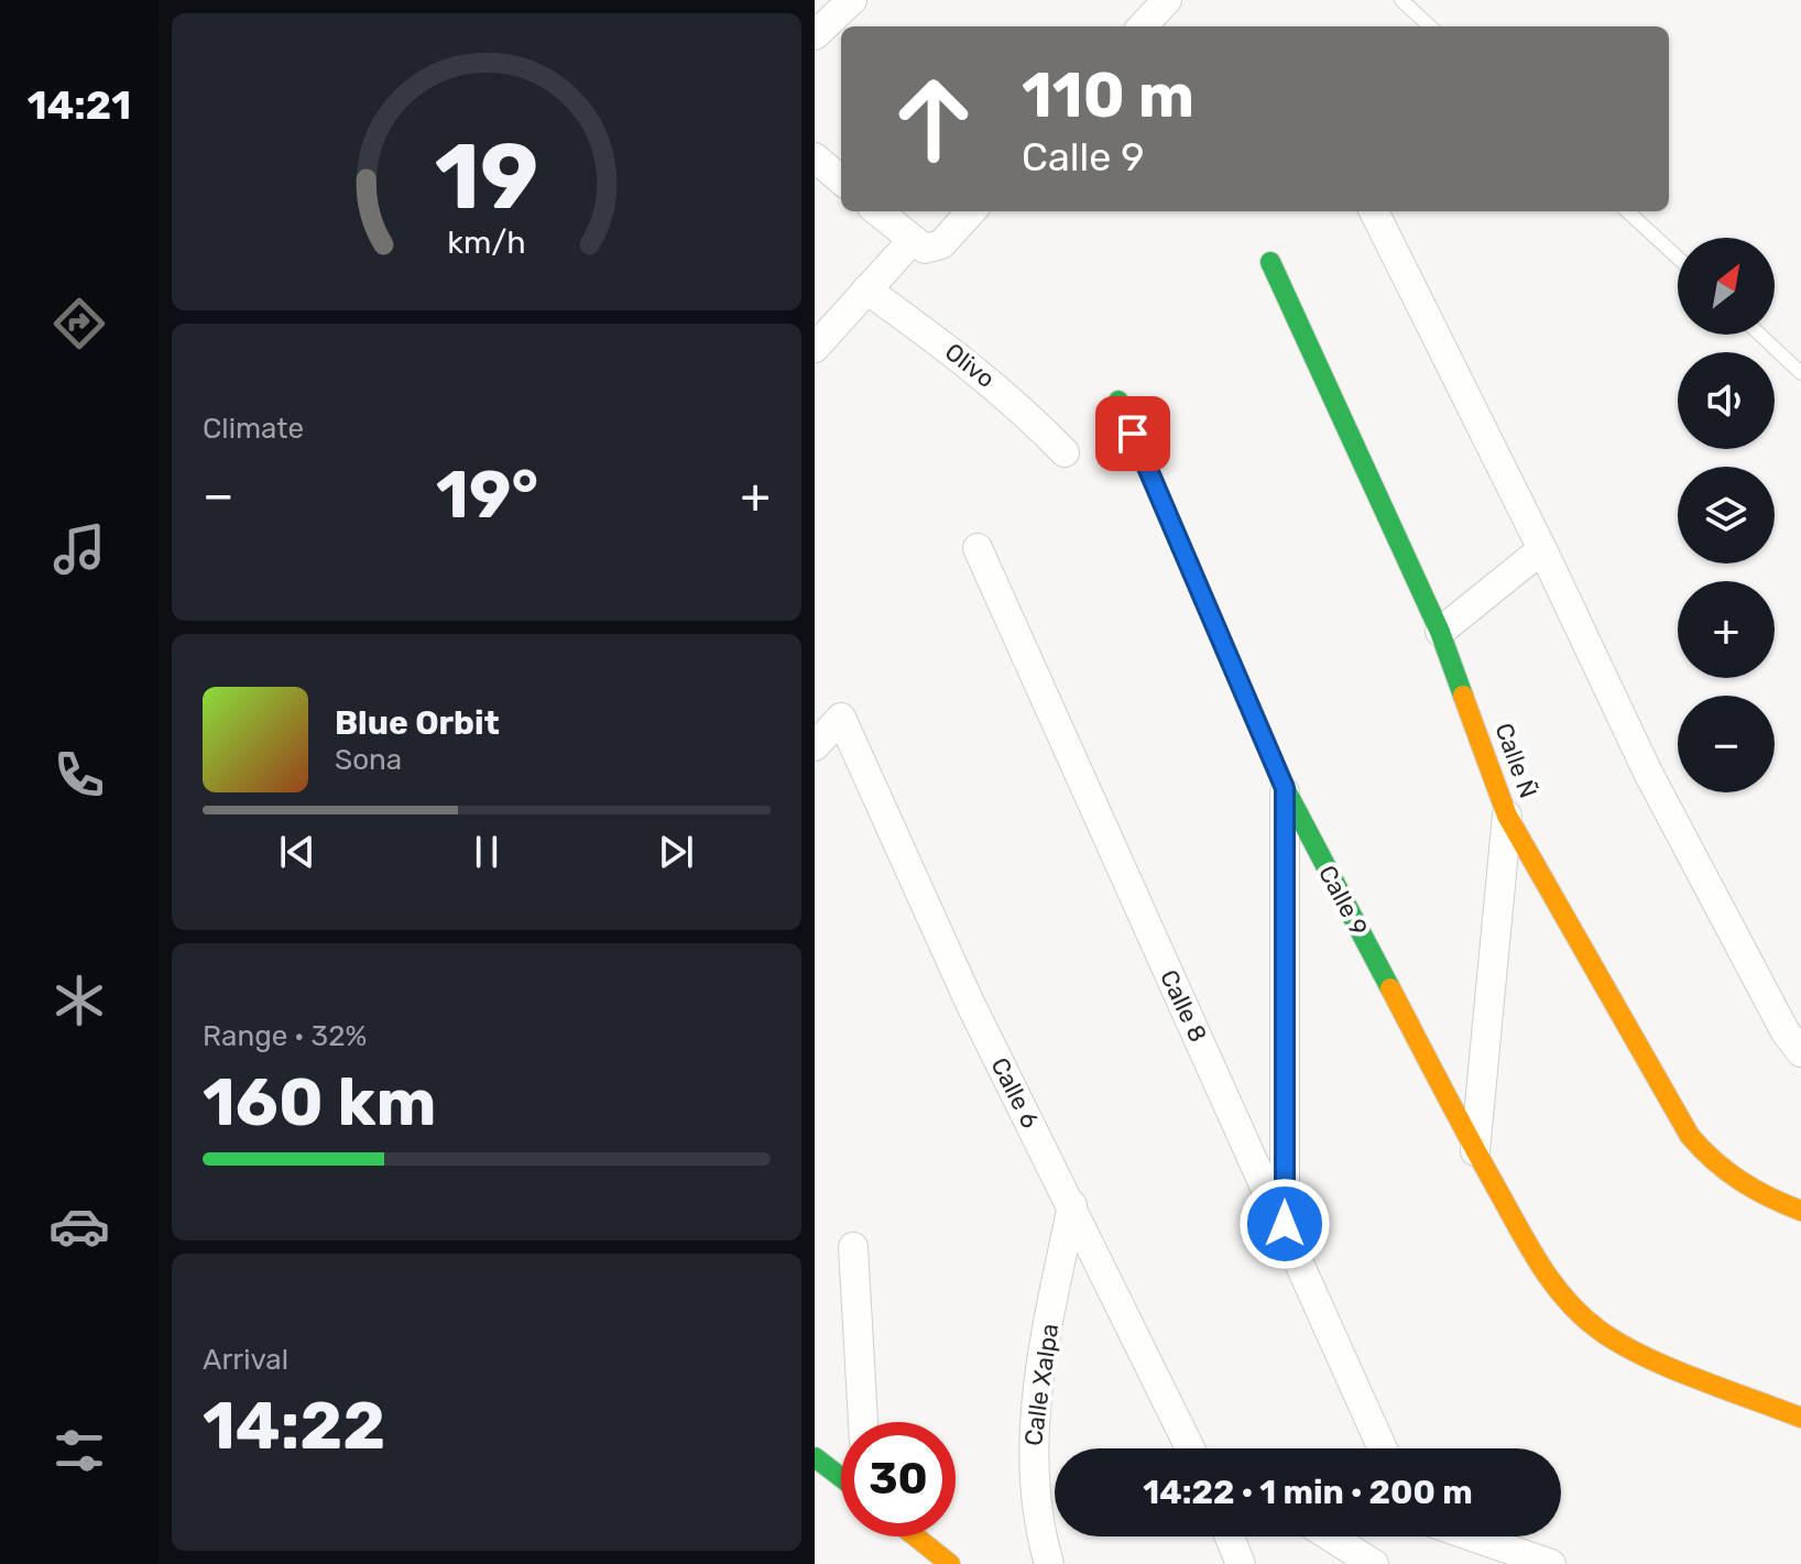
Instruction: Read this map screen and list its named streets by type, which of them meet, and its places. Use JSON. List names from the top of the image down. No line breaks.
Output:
{"streets":{"street":["Olivo","Calle Ñ","Calle 9","Calle 8","Calle 6","Calle Xalpa"]},"crossings":[["Calle 6","Calle Xalpa"]],"north":"top right","page":{"tabs":"14:21","turn":["110 m","Calle 9"],"map_buttons":["+","−"],"tile":["Climate",["Range · 32%","160 km"],["Arrival","14:22"]],"heat":["−","19°","+"],"song":["Blue Orbit","Sona"],"limit":"30","trip":"14:22 · 1 min · 200 m","gauge":["19","km/h"]}}
